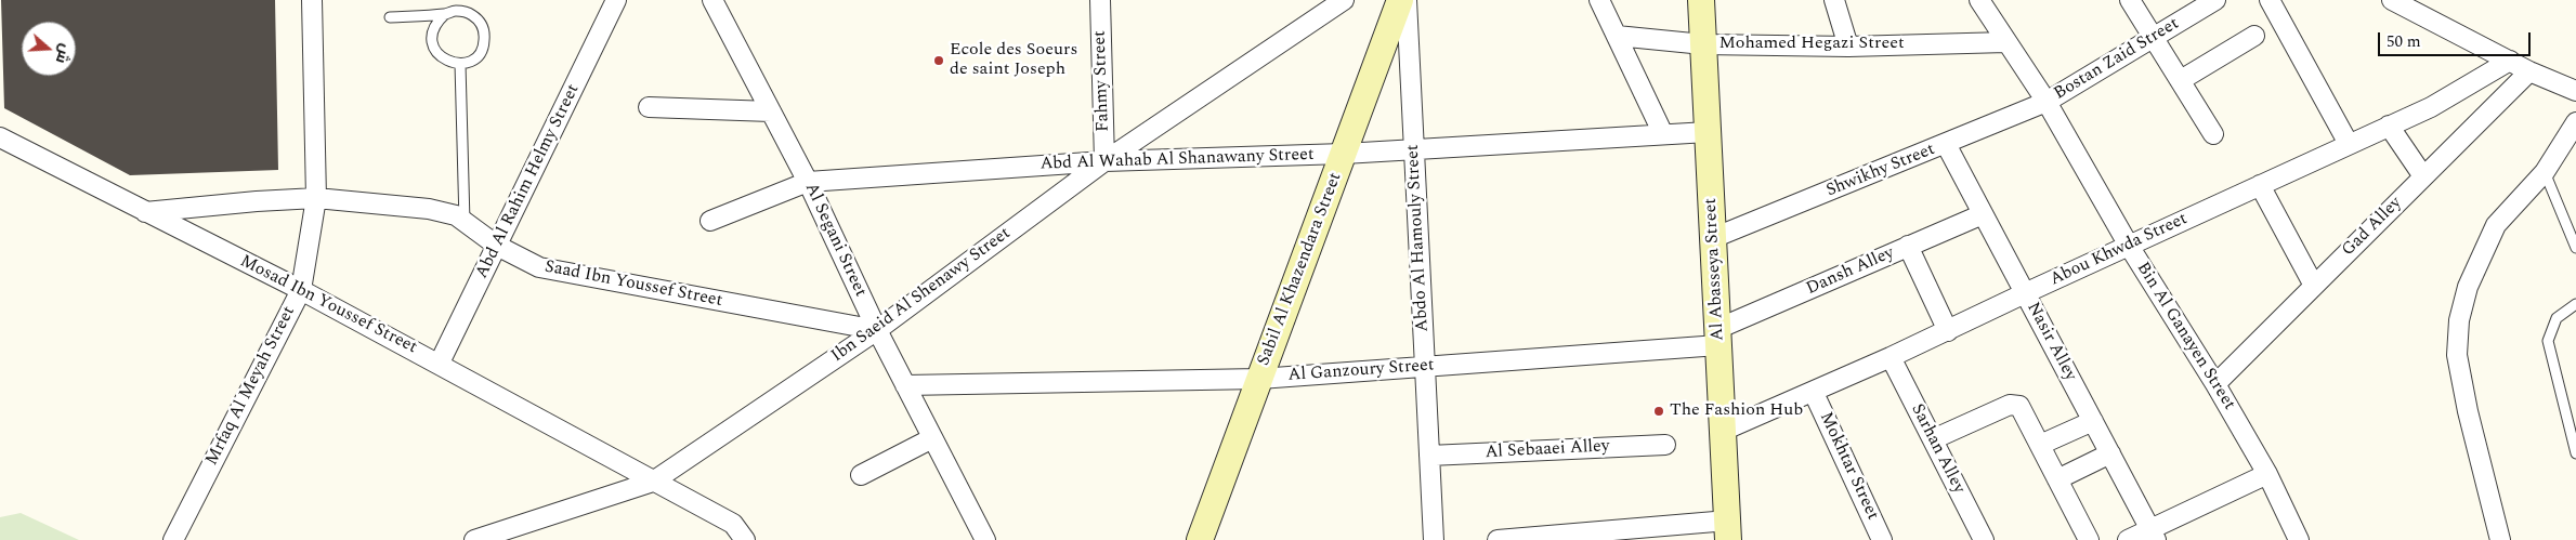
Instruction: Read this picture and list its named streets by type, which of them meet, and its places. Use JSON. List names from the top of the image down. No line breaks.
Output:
{"streets":{"main road":["Sabil Al Khazendara Street","Al Abasseya Street"],"street":["Mohamed Hegazi Street","Bostan Zaid Street","Fahmy Street","Abd Al Wahab Al Shanawany Street","Shwikhy Street","Abd Al Rahim Helmy Street","Gad Alley","Abdo Al Hamouly Street","Al Segani Street","Abou Khwda Street","Dansh Alley","Saad Ibn Youssef Street","Ibn Saeid Al Shenawy Street","Mosad Ibn Youssef Street","Bin Al Ganayen Street","Nasir Alley","Al Ganzoury Street","Mrfaq Al Meyah Street","Sarhan Alley","Al Sebaaei Alley","Mokhtar Street"]},"crossings":[["Mohamed Hegazi Street","Al Abasseya Street"],["Mohamed Hegazi Street","Bin Al Ganayen Street"],["Bostan Zaid Street","Shwikhy Street"],["Bostan Zaid Street","Bin Al Ganayen Street"],["Fahmy Street","Abd Al Wahab Al Shanawany Street"],["Fahmy Street","Ibn Saeid Al Shenawy Street"],["Abd Al Wahab Al Shanawany Street","Abdo Al Hamouly Street"],["Abd Al Wahab Al Shanawany Street","Al Segani Street"],["Abd Al Wahab Al Shanawany Street","Sabil Al Khazendara Street"],["Abd Al Wahab Al Shanawany Street","Al Abasseya Street"],["Abd Al Wahab Al Shanawany Street","Ibn Saeid Al Shenawy Street"],["Shwikhy Street","Al Abasseya Street"],["Shwikhy Street","Bin Al Ganayen Street"],["Shwikhy Street","Nasir Alley"],["Abd Al Rahim Helmy Street","Saad Ibn Youssef Street"],["Abd Al Rahim Helmy Street","Mosad Ibn Youssef Street"],["Gad Alley","Bin Al Ganayen Street"],["Abdo Al Hamouly Street","Al Ganzoury Street"],["Abdo Al Hamouly Street","Al Sebaaei Alley"],["Al Segani Street","Saad Ibn Youssef Street"],["Al Segani Street","Ibn Saeid Al Shenawy Street"],["Al Segani Street","Al Ganzoury Street"],["Abou Khwda Street","Al Abasseya Street"],["Abou Khwda Street","Bin Al Ganayen Street"],["Abou Khwda Street","Nasir Alley"],["Abou Khwda Street","Sarhan Alley"],["Abou Khwda Street","Mokhtar Street"],["Sabil Al Khazendara Street","Al Ganzoury Street"],["Al Abasseya Street","Dansh Alley"],["Al Abasseya Street","Al Ganzoury Street"],["Dansh Alley","Nasir Alley"],["Dansh Alley","Al Ganzoury Street"],["Saad Ibn Youssef Street","Ibn Saeid Al Shenawy Street"],["Saad Ibn Youssef Street","Mosad Ibn Youssef Street"],["Saad Ibn Youssef Street","Mrfaq Al Meyah Street"],["Ibn Saeid Al Shenawy Street","Mosad Ibn Youssef Street"],["Mosad Ibn Youssef Street","Mrfaq Al Meyah Street"]],"places":["Ecole des Soeurs de saint Joseph","The Fashion Hub"],"scale_bar":"50 m","north":"right"}
